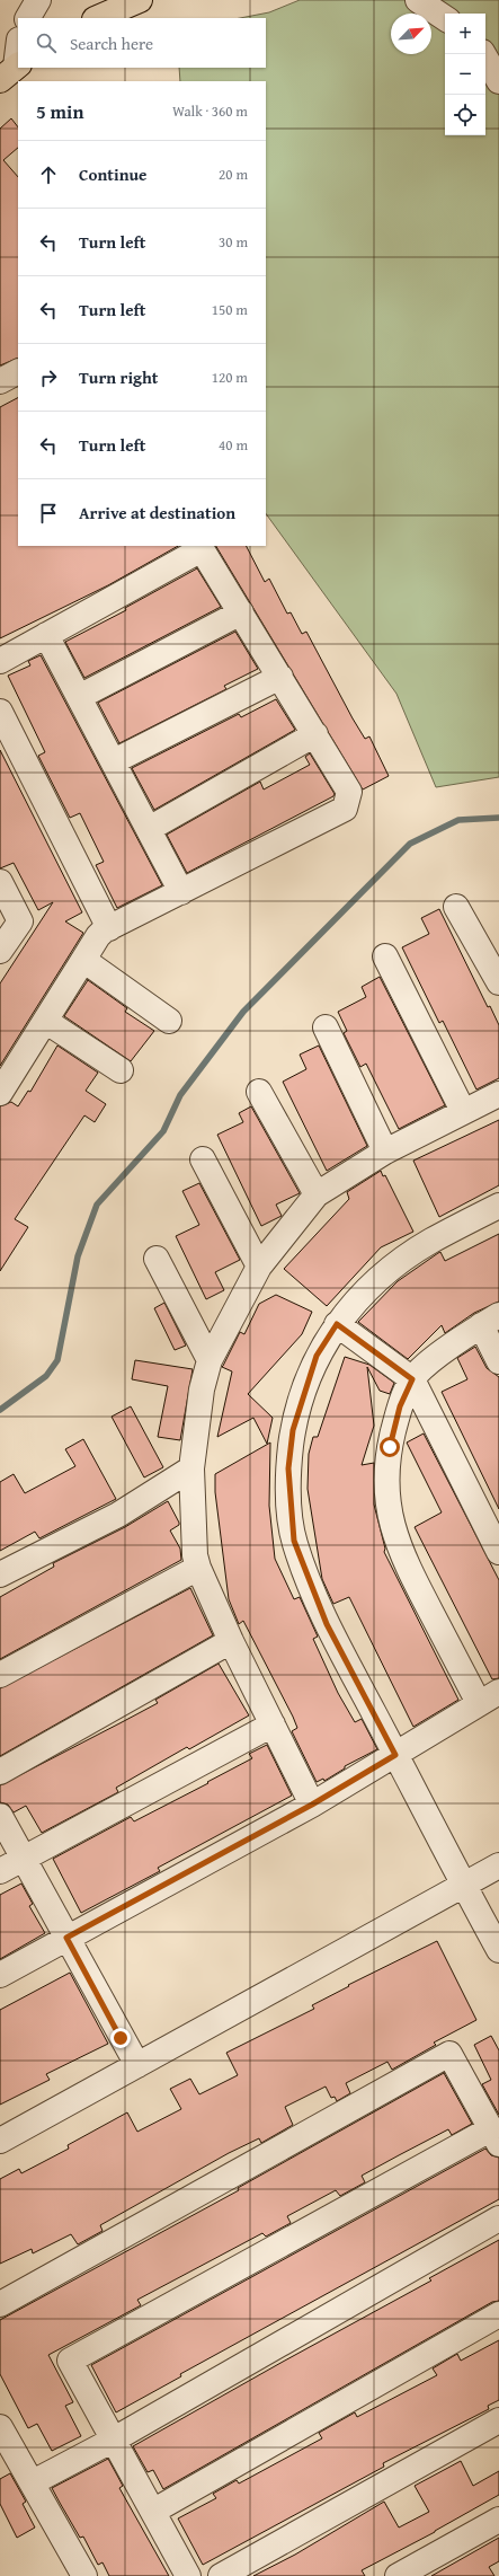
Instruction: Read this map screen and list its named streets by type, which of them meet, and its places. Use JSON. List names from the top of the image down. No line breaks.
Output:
{"north":"top right","page":{"map_buttons":["+","−"],"search":"Search here","heading":["5 min","Walk · 360 m"],"list":[["Continue","20 m"],["Turn left","30 m"],["Turn left","150 m"],["Turn right","120 m"],["Turn left","40 m"],"Arrive at destination"]}}
